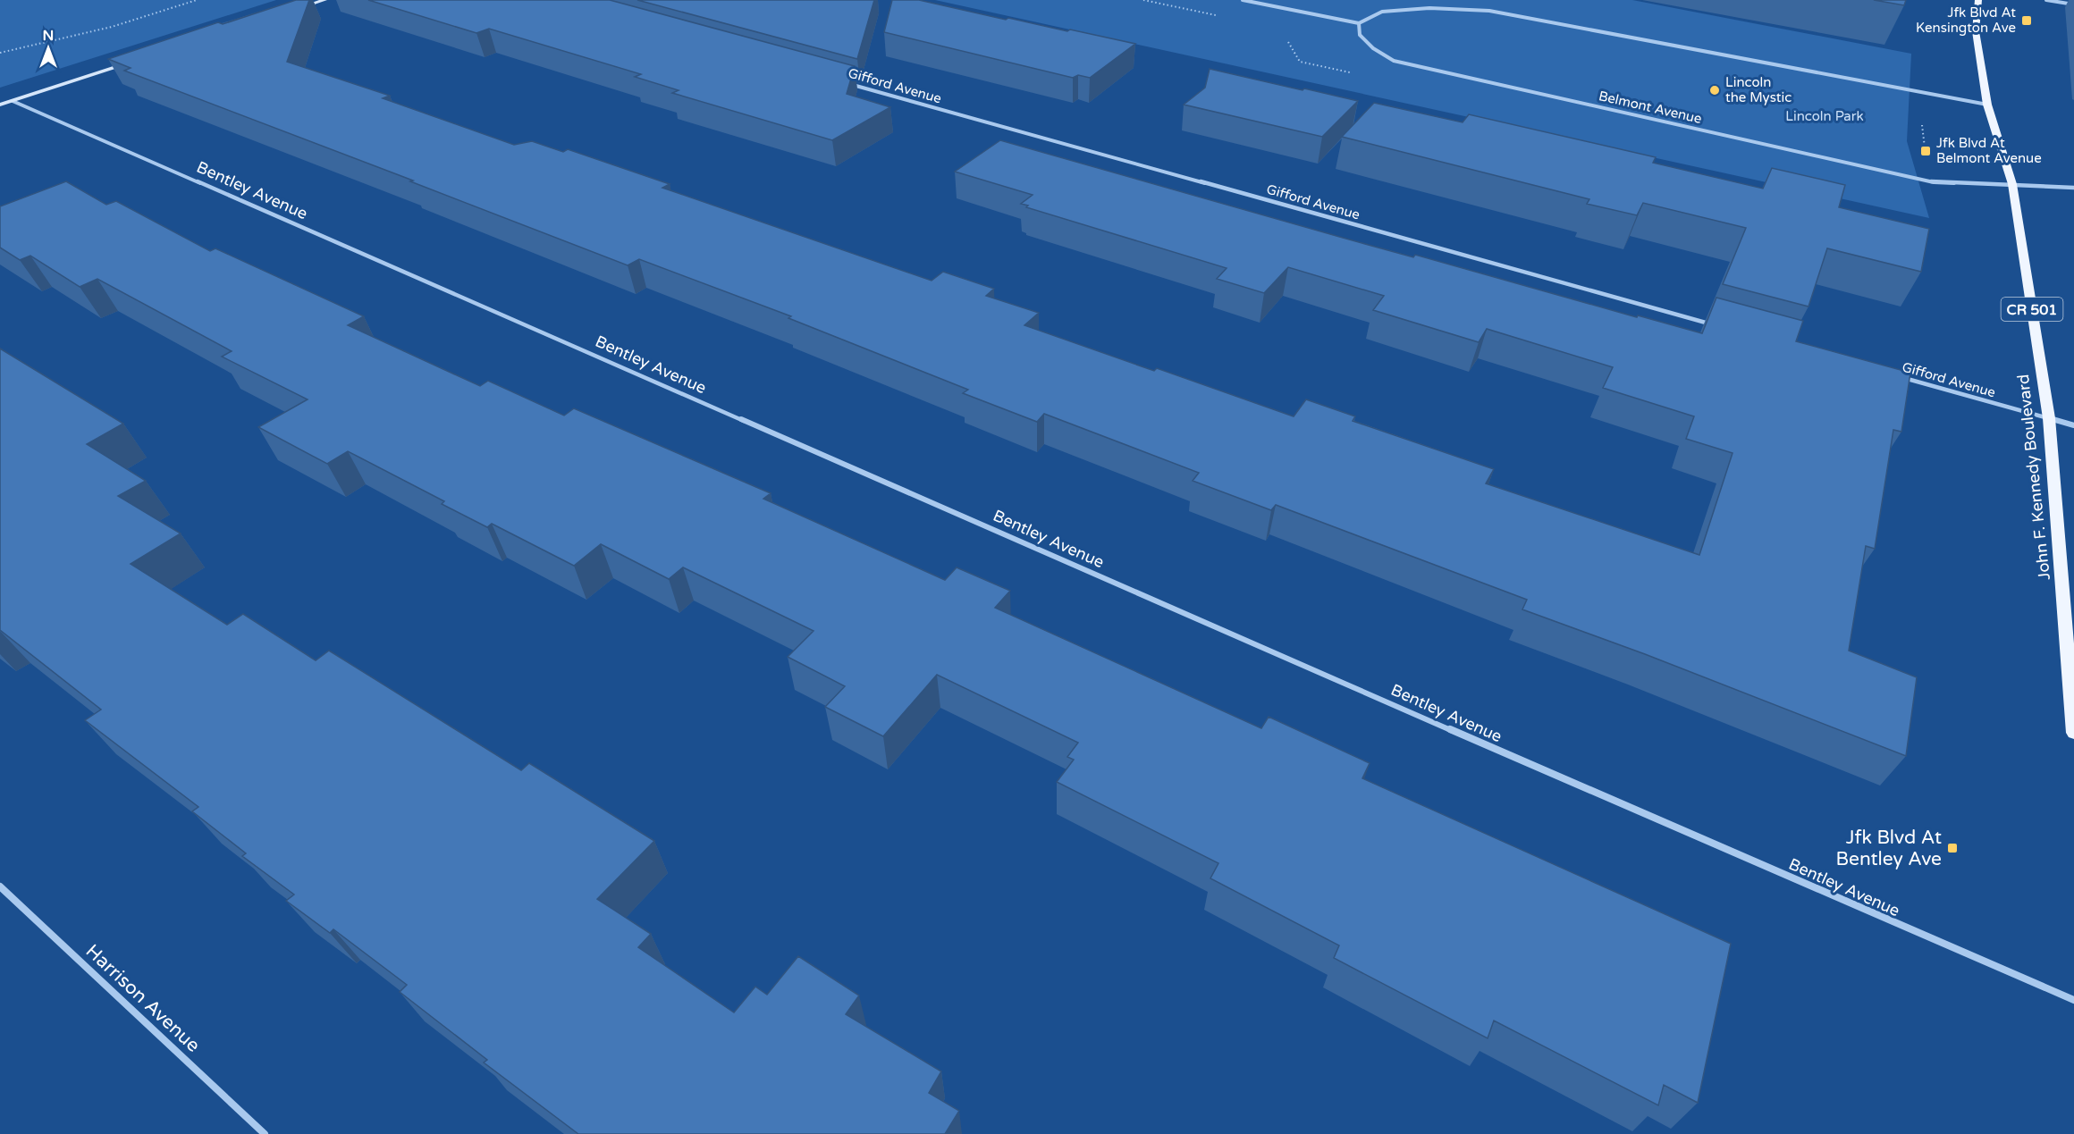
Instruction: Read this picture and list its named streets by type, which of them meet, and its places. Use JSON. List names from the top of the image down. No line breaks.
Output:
{"streets":{"main road":["CR 501","John F. Kennedy Boulevard"],"street":["Gifford Avenue","Belmont Avenue","Bentley Avenue","Harrison Avenue"]},"crossings":[["Gifford Avenue","John F. Kennedy Boulevard"],["Belmont Avenue","John F. Kennedy Boulevard"]],"parks":["Lincoln Park"],"places":{"transit":["Jfk Blvd At Kensington Ave","Jfk Blvd At Belmont Avenue","Jfk Blvd At Bentley Ave"],"other":["Lincoln the Mystic"]},"north":"top"}
